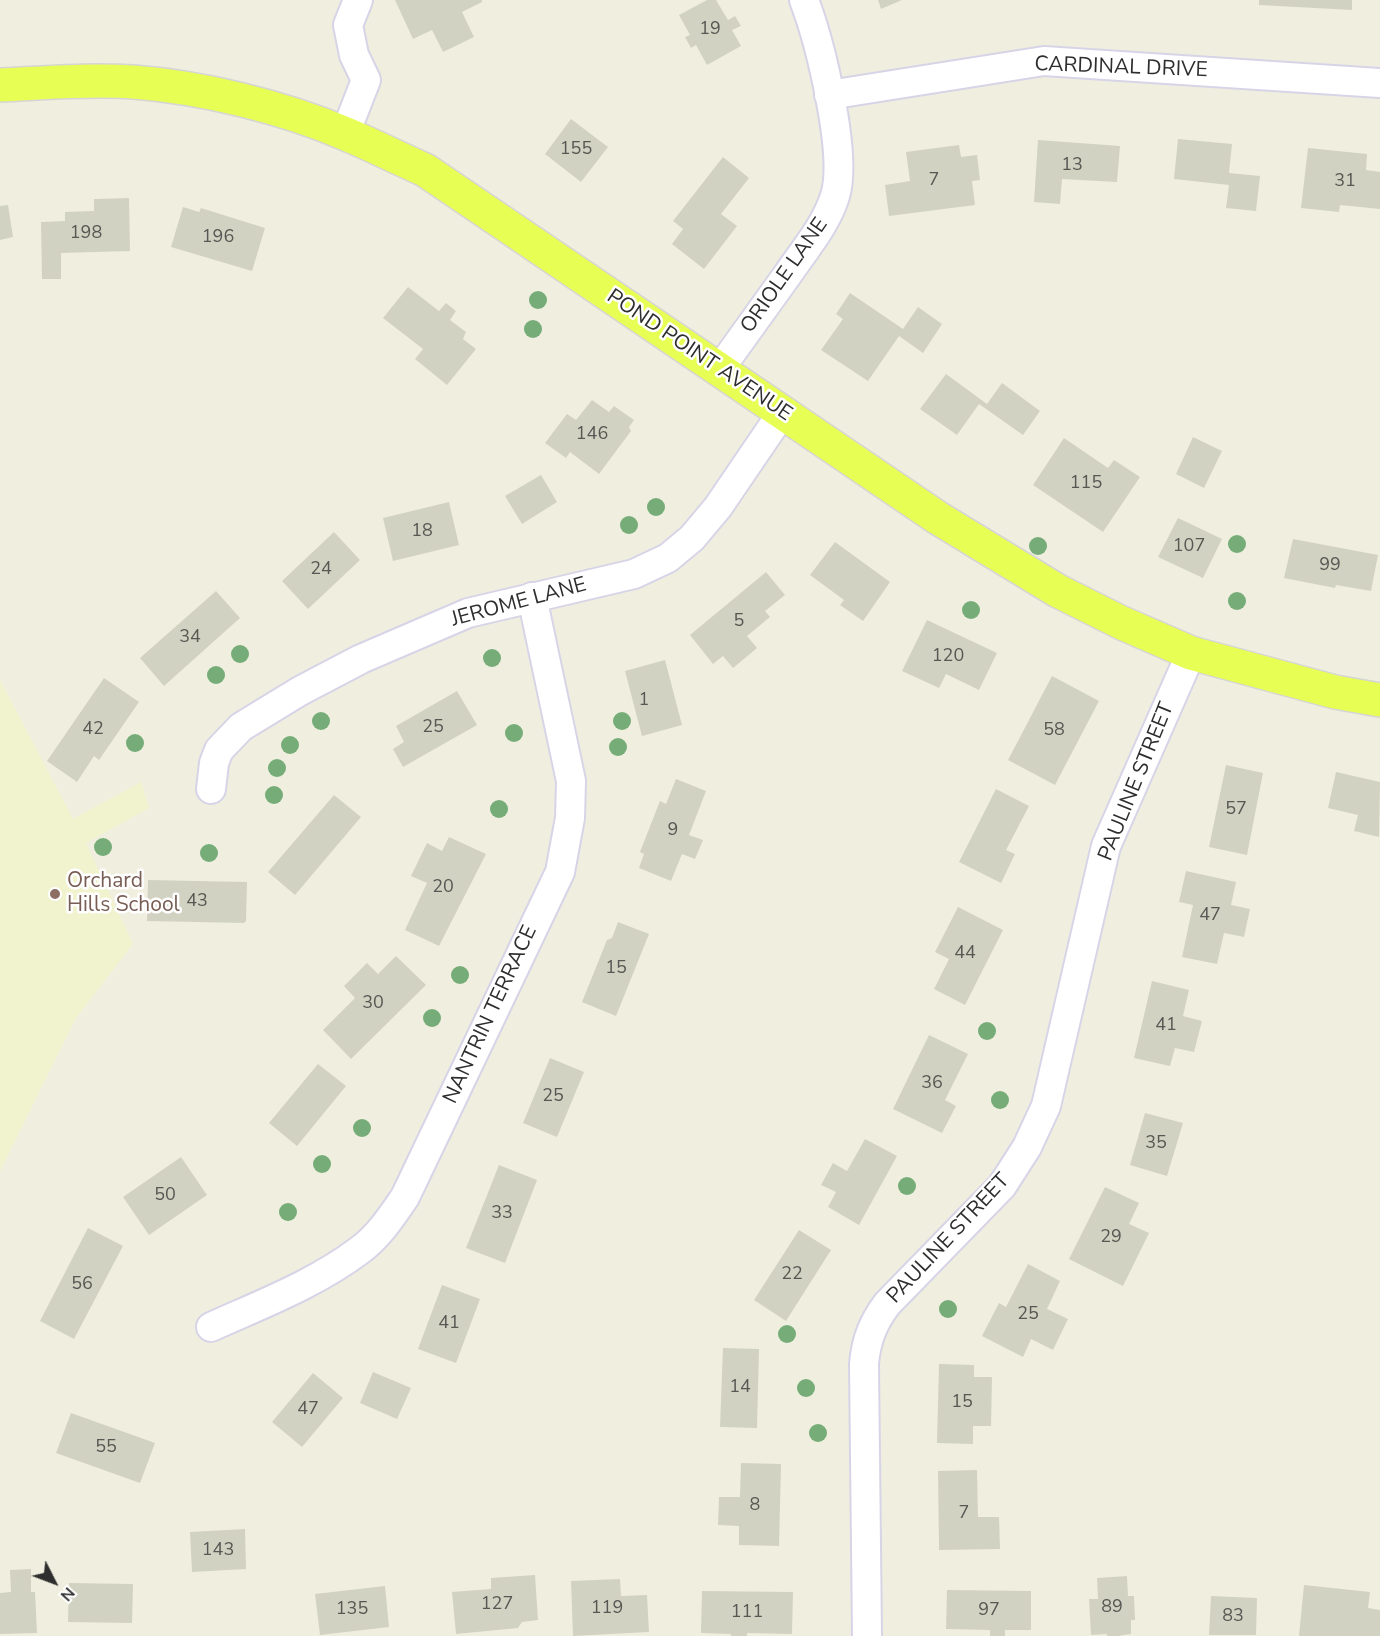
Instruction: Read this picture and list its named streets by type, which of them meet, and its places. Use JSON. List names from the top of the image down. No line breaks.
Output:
{"streets":{"main road":["POND POINT AVENUE"],"street":["CARDINAL DRIVE","ORIOLE LANE","JEROME LANE","PAULINE STREET","NANTRIN TERRACE"]},"crossings":[["CARDINAL DRIVE","ORIOLE LANE"],["ORIOLE LANE","POND POINT AVENUE"],["POND POINT AVENUE","JEROME LANE"],["POND POINT AVENUE","PAULINE STREET"],["JEROME LANE","NANTRIN TERRACE"]],"places":["Orchard Hills School"],"house_numbers":["19","155","13","7","31","198","196","146","115","18","107","99","24","5","34","120","1","25","42","58","57","9","20","43","47","44","15","30","41","36","25","35","50","33","29","22","56","25","41","14","15","47","55","8","7","143","127","89","119","135","97","111","83"],"north":"bottom right"}
